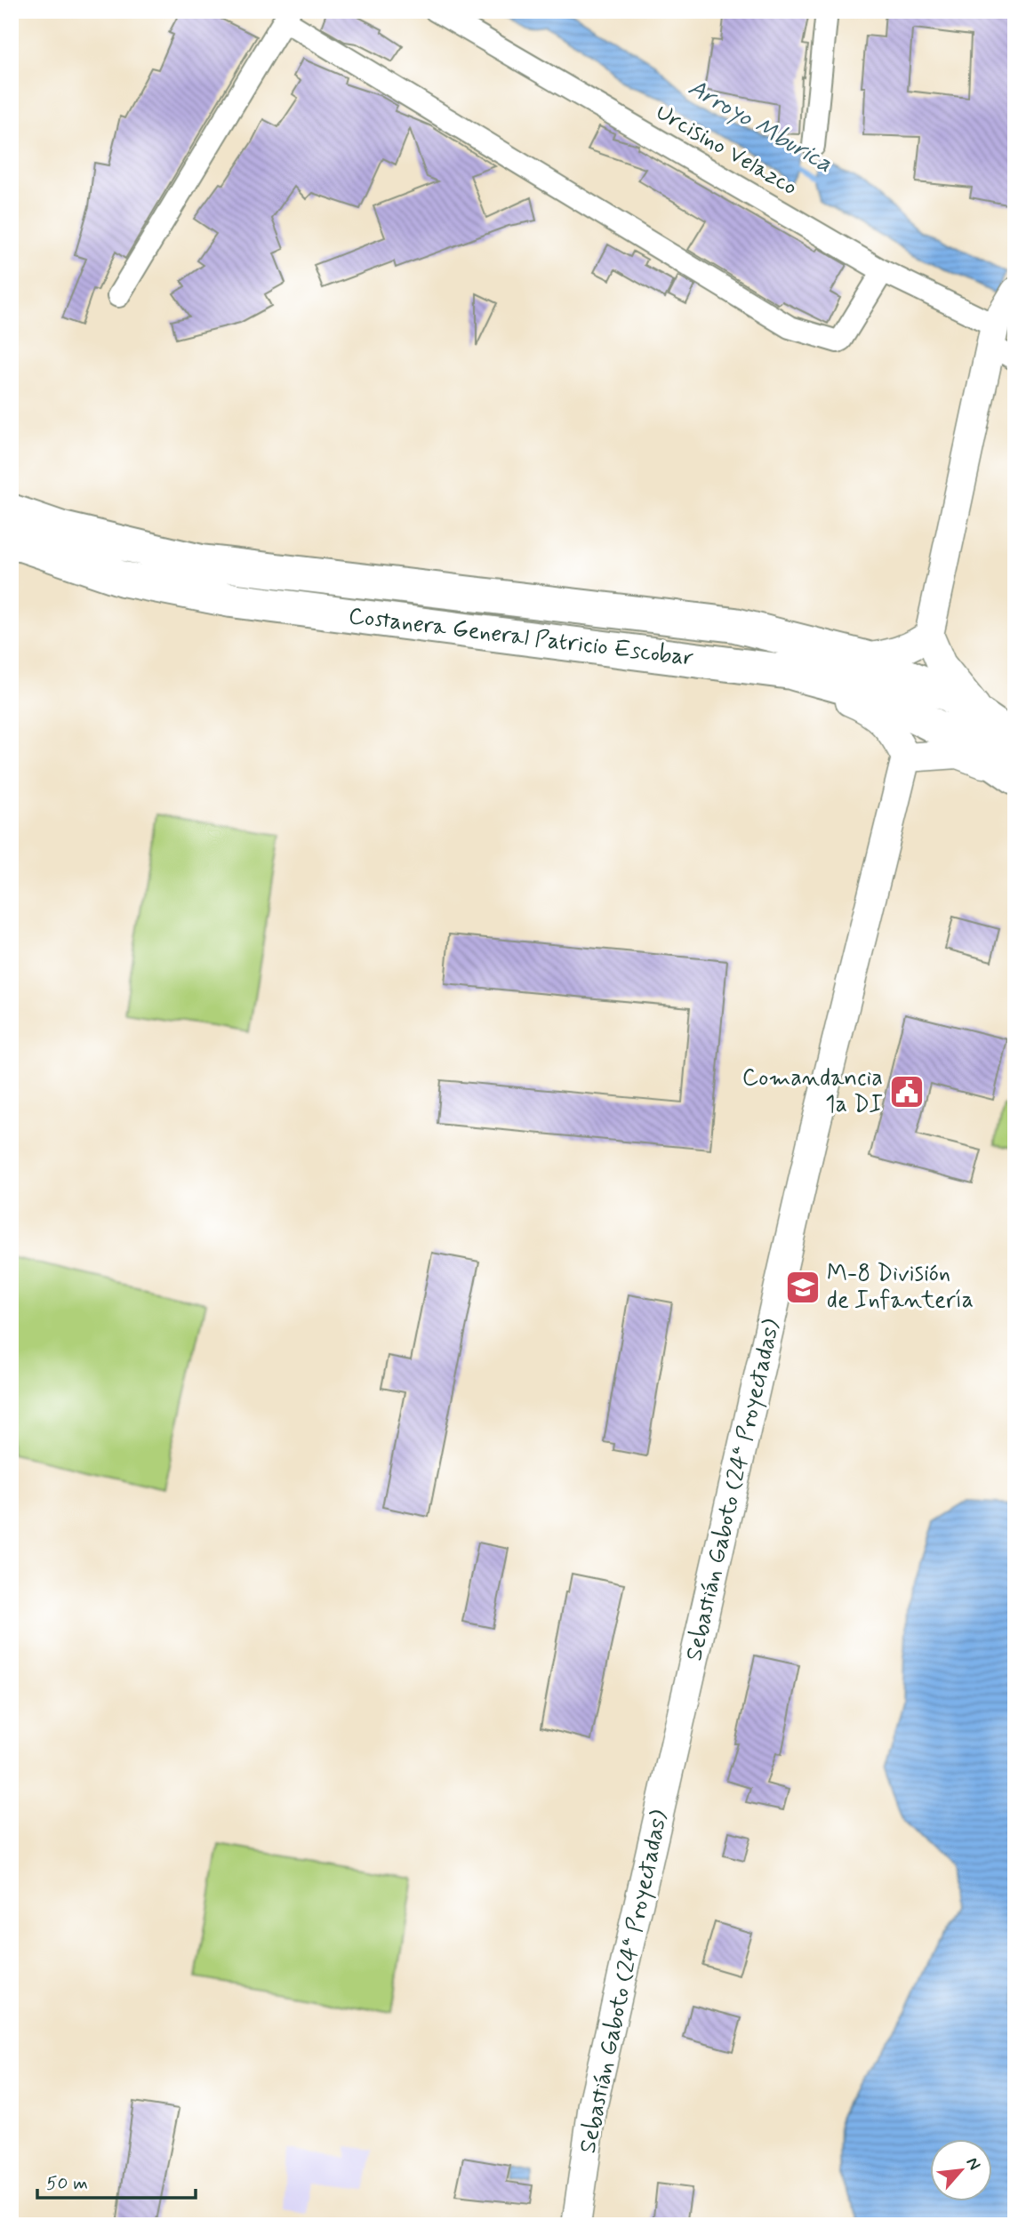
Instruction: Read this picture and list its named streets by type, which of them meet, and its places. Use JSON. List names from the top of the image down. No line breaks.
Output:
{"streets":{"highway":["Costanera General Patricio Escobar"],"street":["Urcisino Velazco","Sebastián Gaboto (24ª Proyectadas)"]},"water":["Arroyo Mburica"],"places":{"public building":["Comandancia 1a DI"],"school or university":["M-8 División de Infantería"]},"scale_bar":"50 m","north":"top right"}
